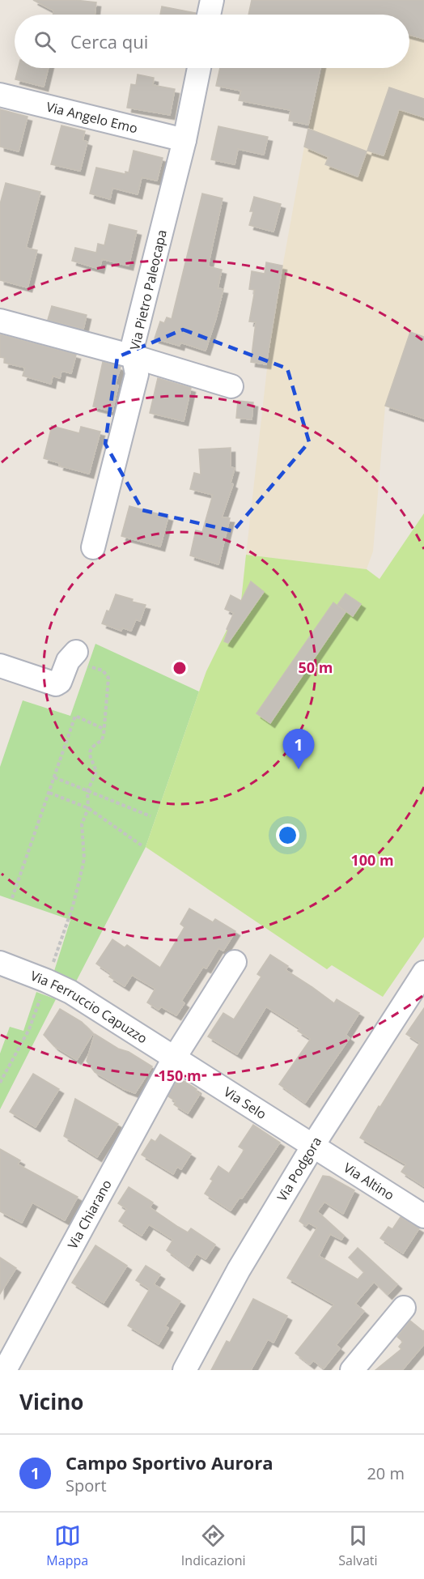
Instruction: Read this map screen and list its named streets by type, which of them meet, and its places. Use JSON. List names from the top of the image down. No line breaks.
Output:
{"streets":{"street":["Via Angelo Emo","Via Pietro Paleocapa","Via Ferruccio Capuzzo","Via Selo","Via Podgora","Via Altino","Via Chiarano"]},"crossings":[["Via Angelo Emo","Via Pietro Paleocapa"],["Via Ferruccio Capuzzo","Via Selo"],["Via Ferruccio Capuzzo","Via Chiarano"],["Via Selo","Via Podgora"],["Via Selo","Via Altino"],["Via Selo","Via Chiarano"],["Via Podgora","Via Altino"]],"page":{"search":"Cerca qui","pins":"1","heading":"Vicino","list":[{"mark":"1","name":"Campo Sportivo Aurora","note":"Sport","value":"20 m"}],"nav":["Mappa","Indicazioni","Salvati"]},"rings":["50 m","100 m","150 m"]}
